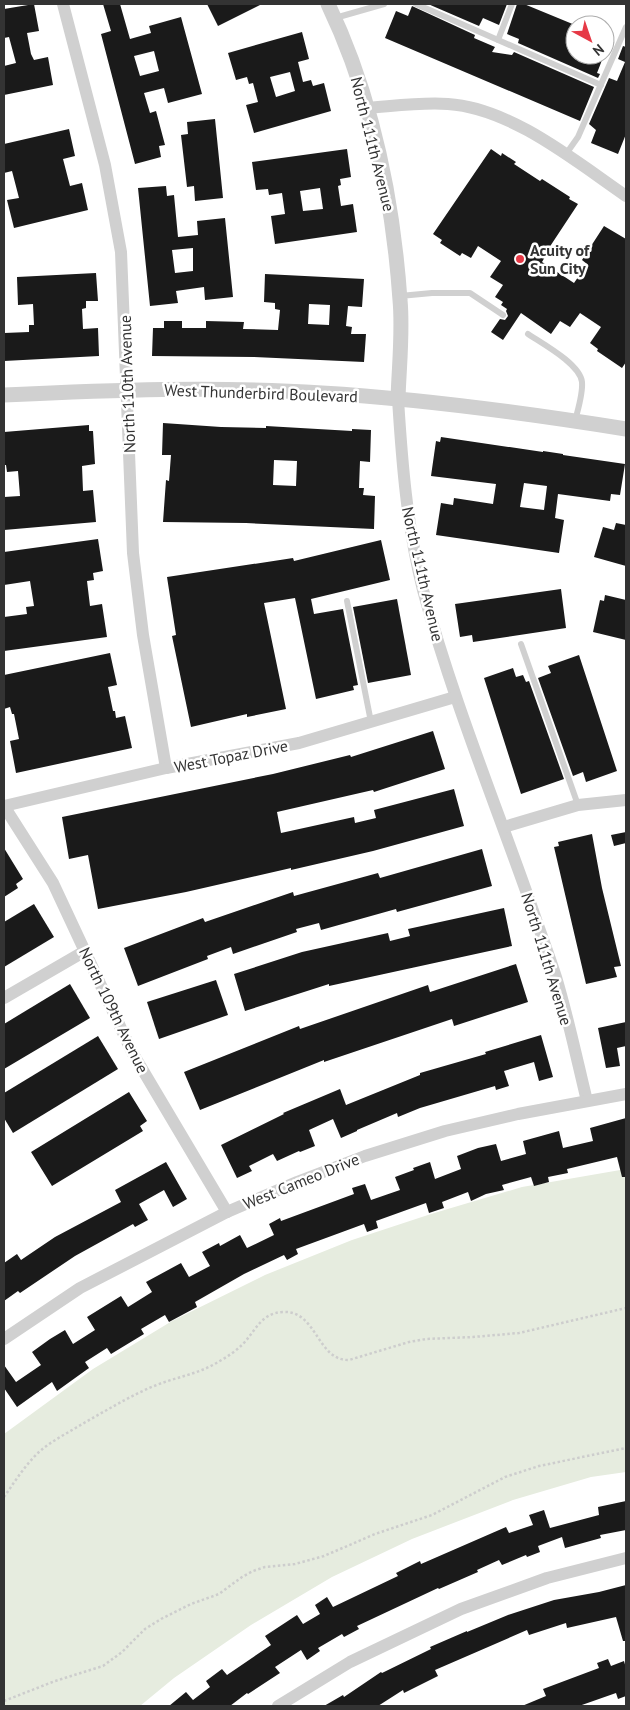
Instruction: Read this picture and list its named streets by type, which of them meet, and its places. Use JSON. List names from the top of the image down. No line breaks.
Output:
{"streets":{"street":["North 111th Avenue","North 110th Avenue","West Thunderbird Boulevard","West Topaz Drive","North 109th Avenue","West Cameo Drive"]},"crossings":[["North 111th Avenue","West Thunderbird Boulevard"],["North 111th Avenue","West Topaz Drive"],["North 111th Avenue","West Cameo Drive"],["North 110th Avenue","West Thunderbird Boulevard"],["North 110th Avenue","West Topaz Drive"],["West Topaz Drive","North 109th Avenue"],["North 109th Avenue","West Cameo Drive"]],"places":["Acuity of Sun City"],"north":"bottom right"}
